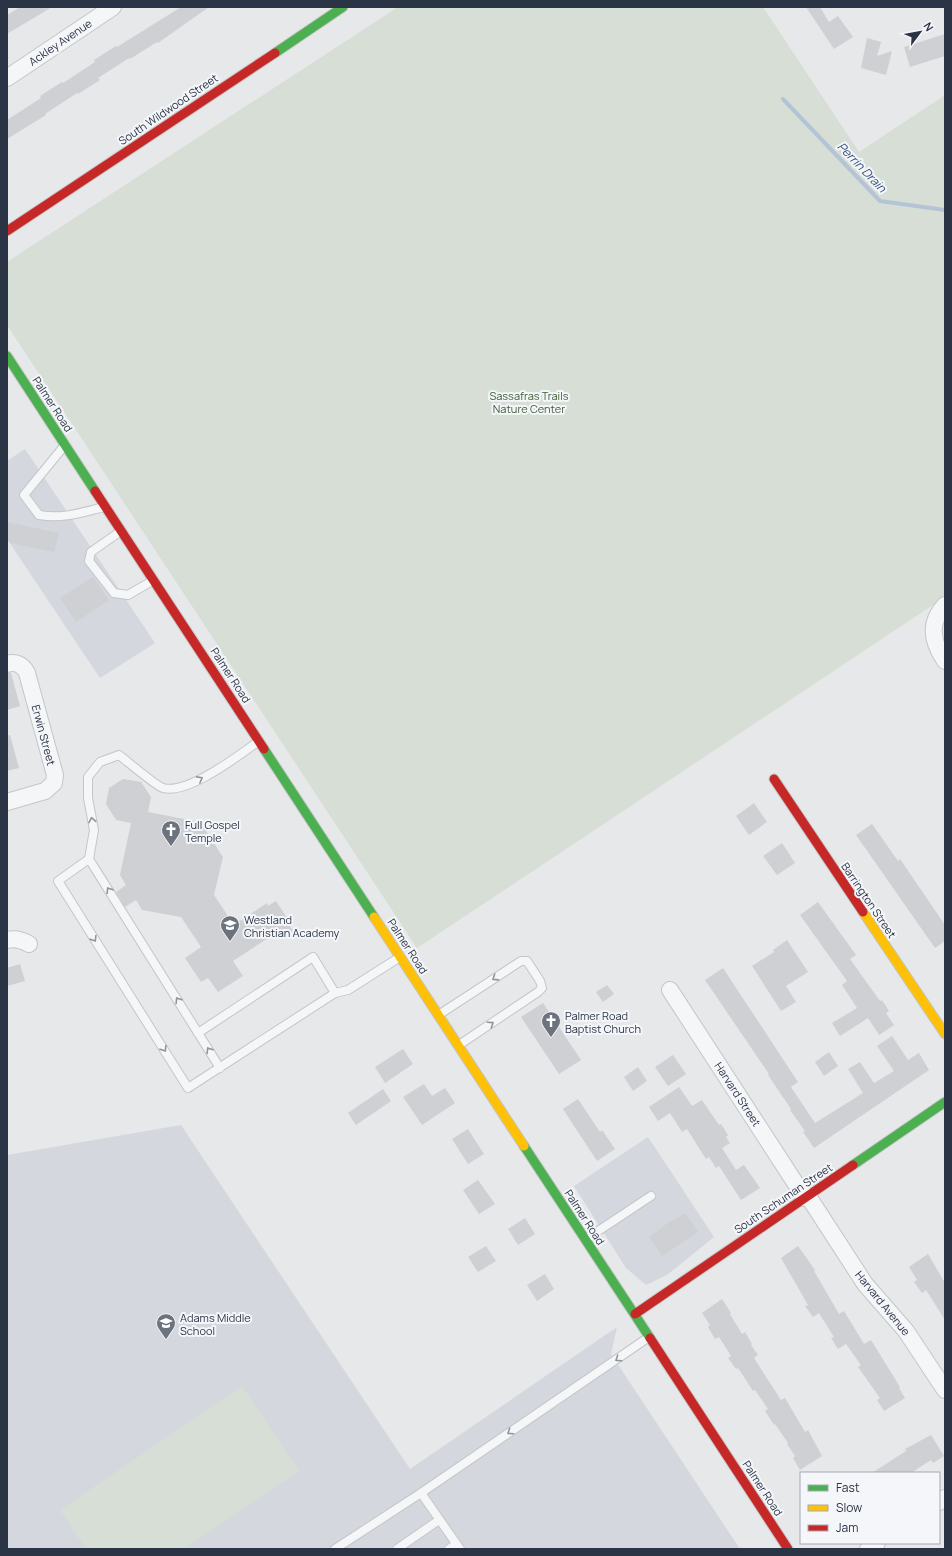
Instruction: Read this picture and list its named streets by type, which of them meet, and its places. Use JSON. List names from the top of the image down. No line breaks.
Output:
{"streets":{"street":["Ackley Avenue","South Wildwood Street","Palmer Road","Erwin Street","Barrington Street","Harvard Street","South Schuman Street","Harvard Avenue"]},"crossings":[["Palmer Road","South Schuman Street"],["Harvard Street","South Schuman Street"],["Harvard Street","Harvard Avenue"],["South Schuman Street","Harvard Avenue"]],"water":["Perrin Drain"],"parks":["Sassafras Trails Nature Center"],"places":{"church":["Full Gospel Temple","Palmer Road Baptist Church"],"school or university":["Westland Christian Academy","Adams Middle School"]},"legend":["Fast","Slow","Jam"],"north":"top right"}
